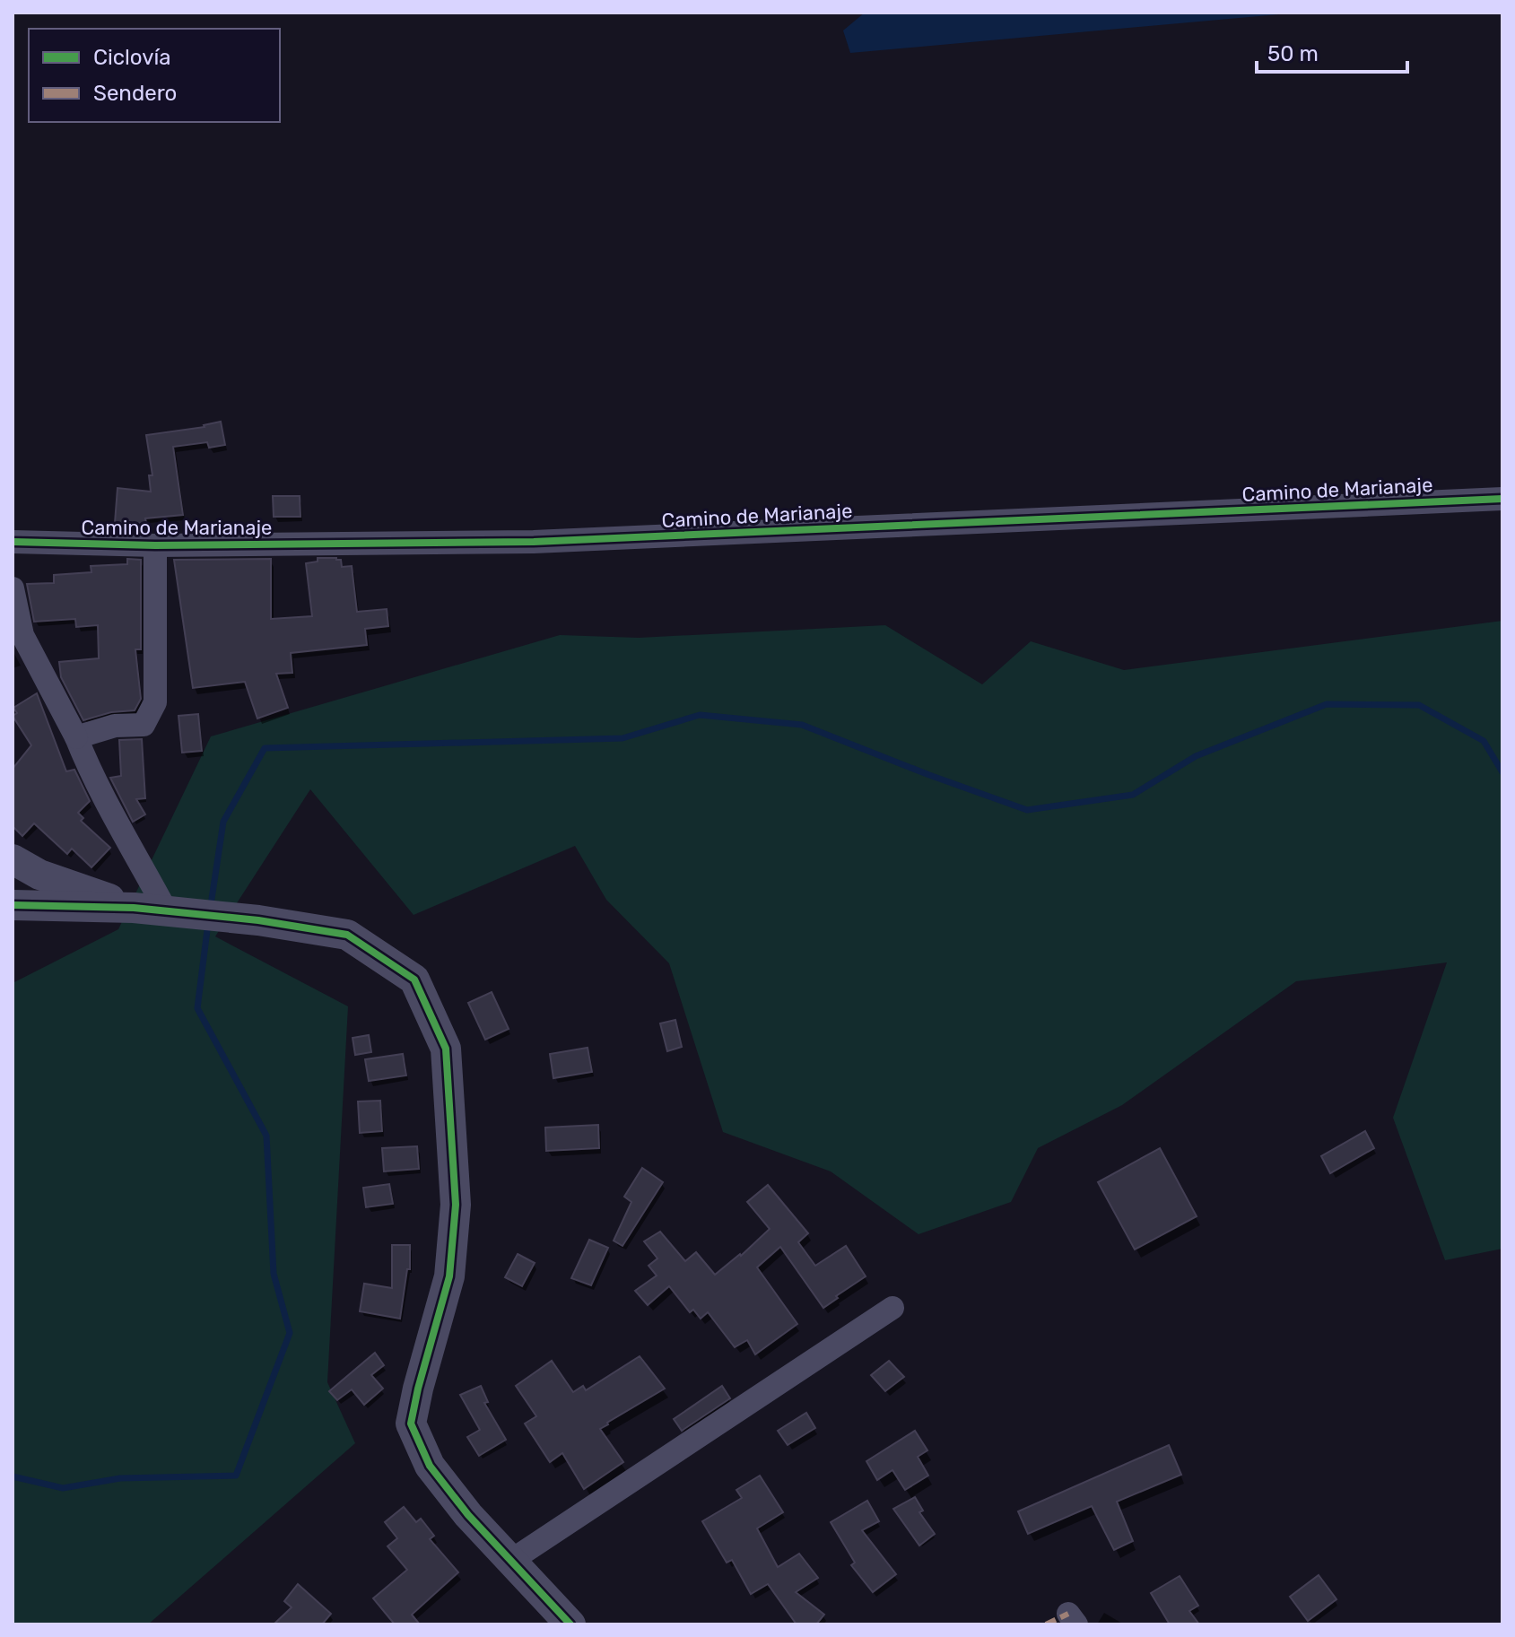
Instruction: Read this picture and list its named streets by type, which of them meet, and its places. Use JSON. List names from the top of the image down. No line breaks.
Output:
{"streets":{"street":["Camino de Marianaje"]},"legend":["Ciclovía","Sendero"],"scale_bar":"50 m"}
